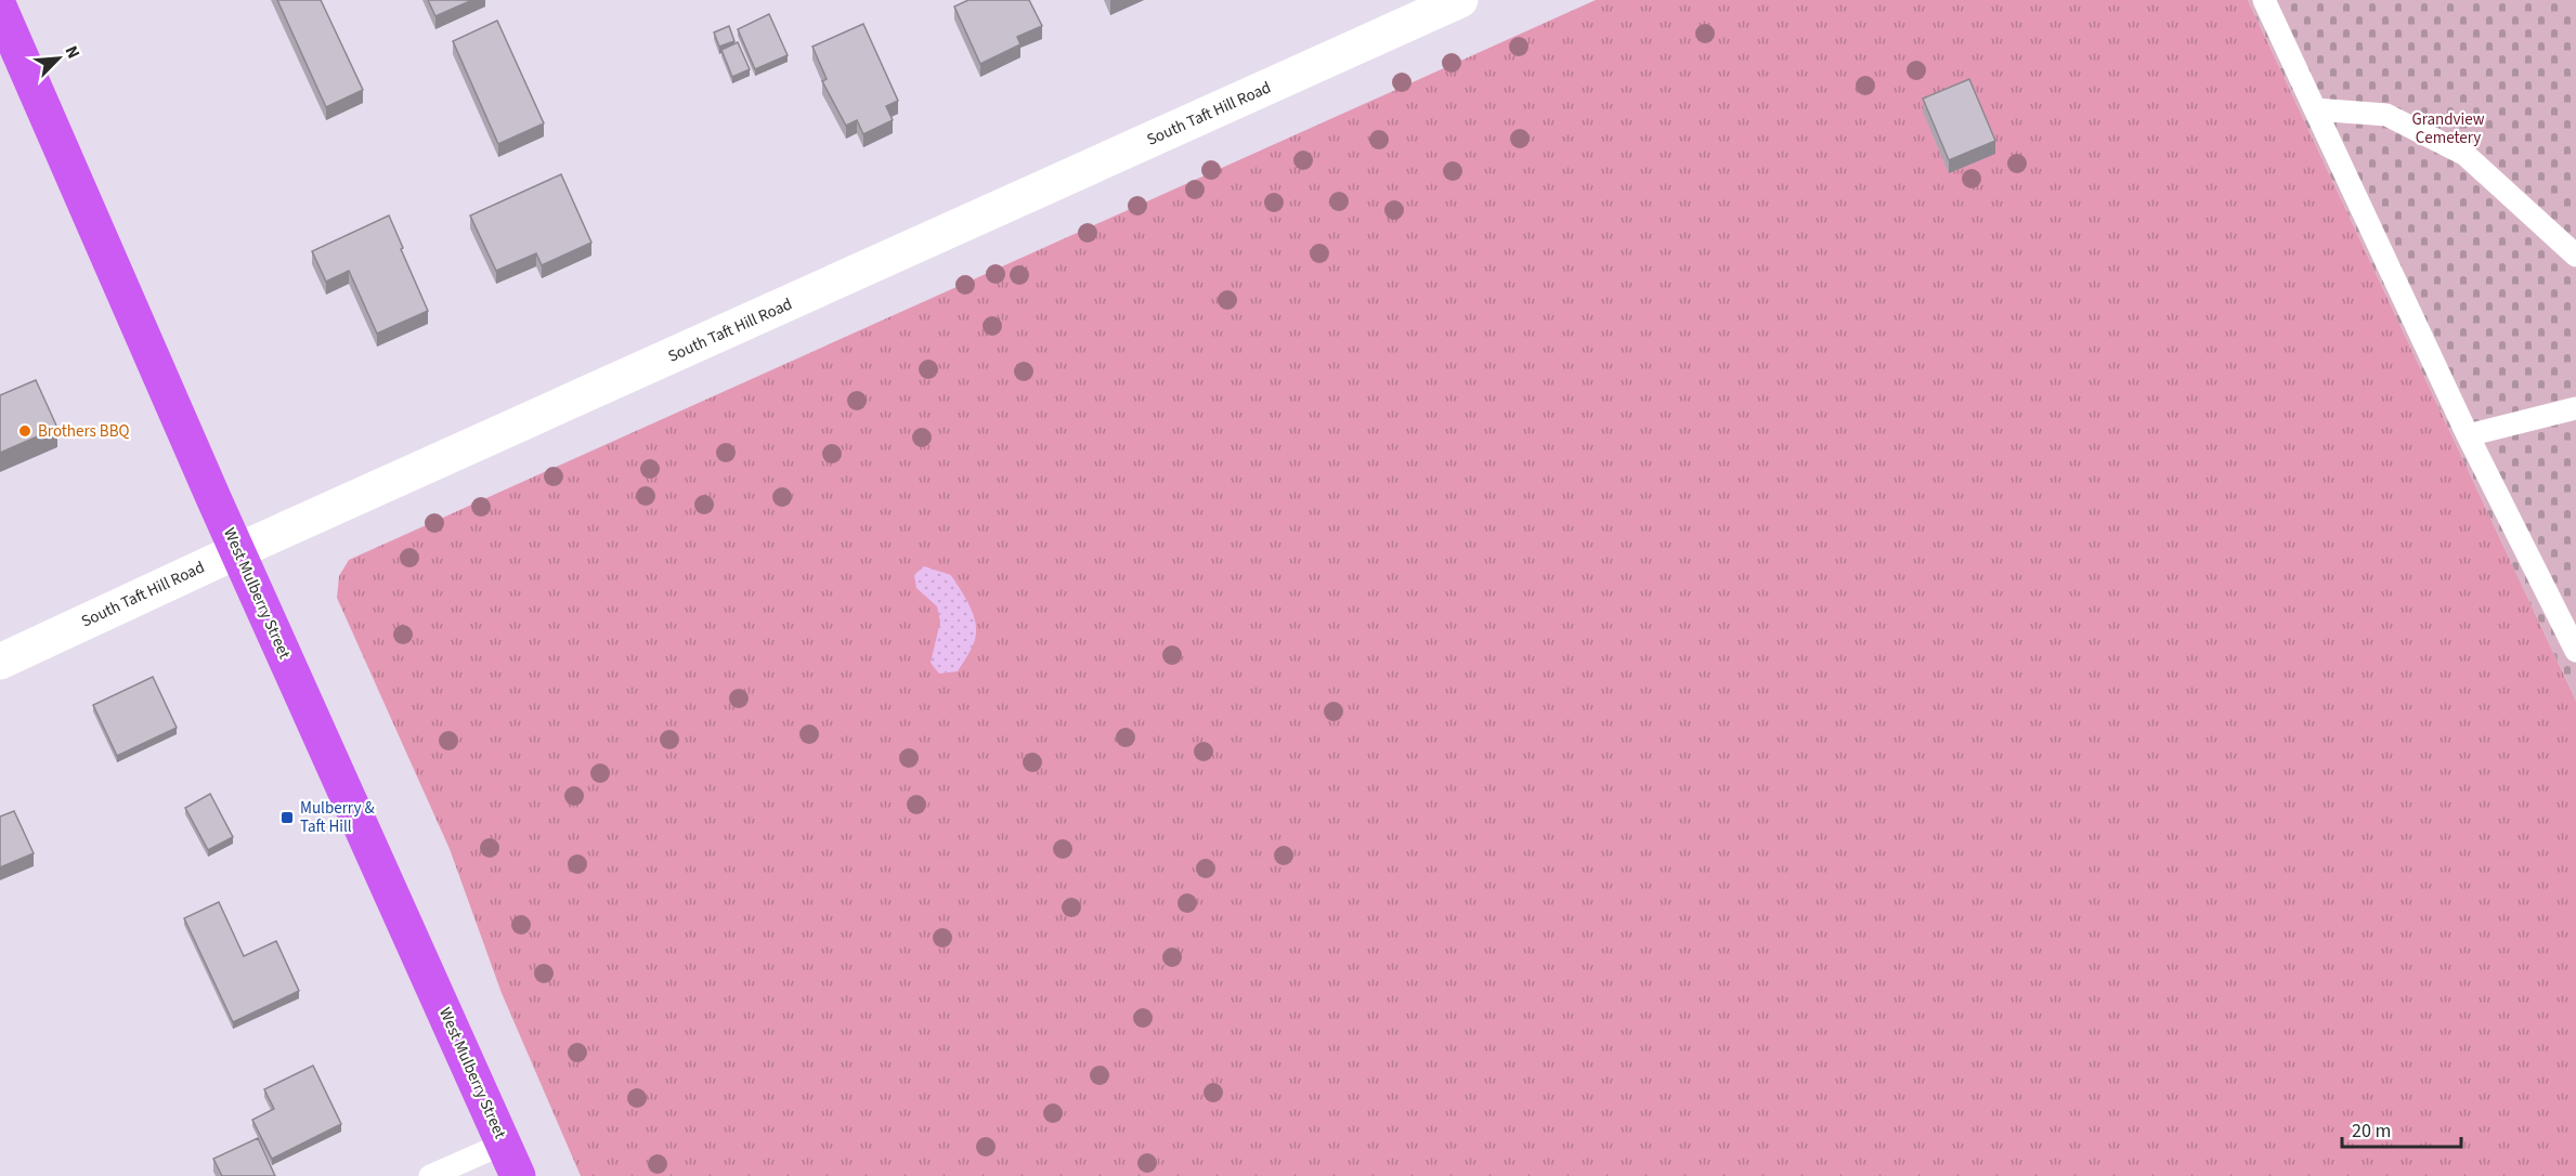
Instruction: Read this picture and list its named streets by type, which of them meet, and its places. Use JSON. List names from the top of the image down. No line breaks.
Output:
{"streets":{"main road":["South Taft Hill Road","West Mulberry Street"]},"crossings":[["South Taft Hill Road","West Mulberry Street"]],"parks":["Grandview Cemetery"],"places":{"other":["Brothers BBQ"],"transit":["Mulberry & Taft Hill"]},"scale_bar":"20 m","north":"top right"}
